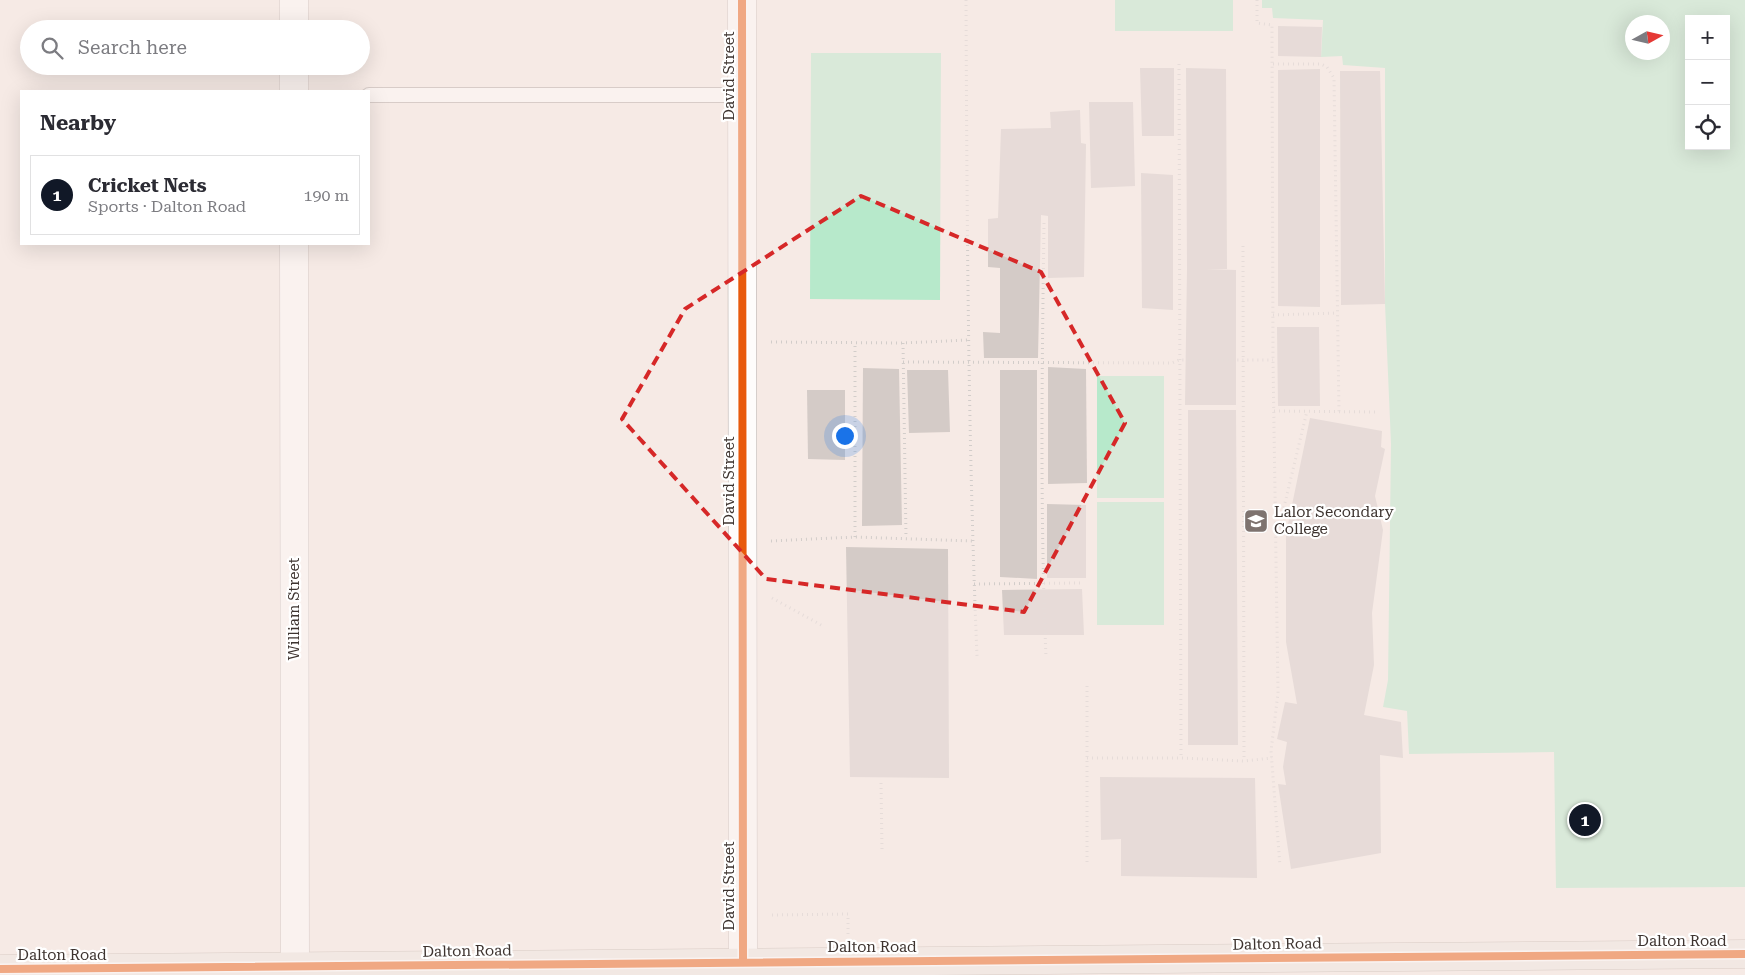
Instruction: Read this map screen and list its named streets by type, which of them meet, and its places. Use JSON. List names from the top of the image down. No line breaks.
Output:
{"streets":{"main road":["Dalton Road"],"street":["David Street","William Street"]},"crossings":[["David Street","Dalton Road"],["William Street","Dalton Road"]],"places":{"school or university":["Lalor Secondary College"]},"north":"right","page":{"map_buttons":["+","−"],"search":"Search here","heading":"Nearby","list":[{"mark":"1","name":"Cricket Nets","note":"Sports · Dalton Road","value":"190 m"}],"pins":"1"}}
